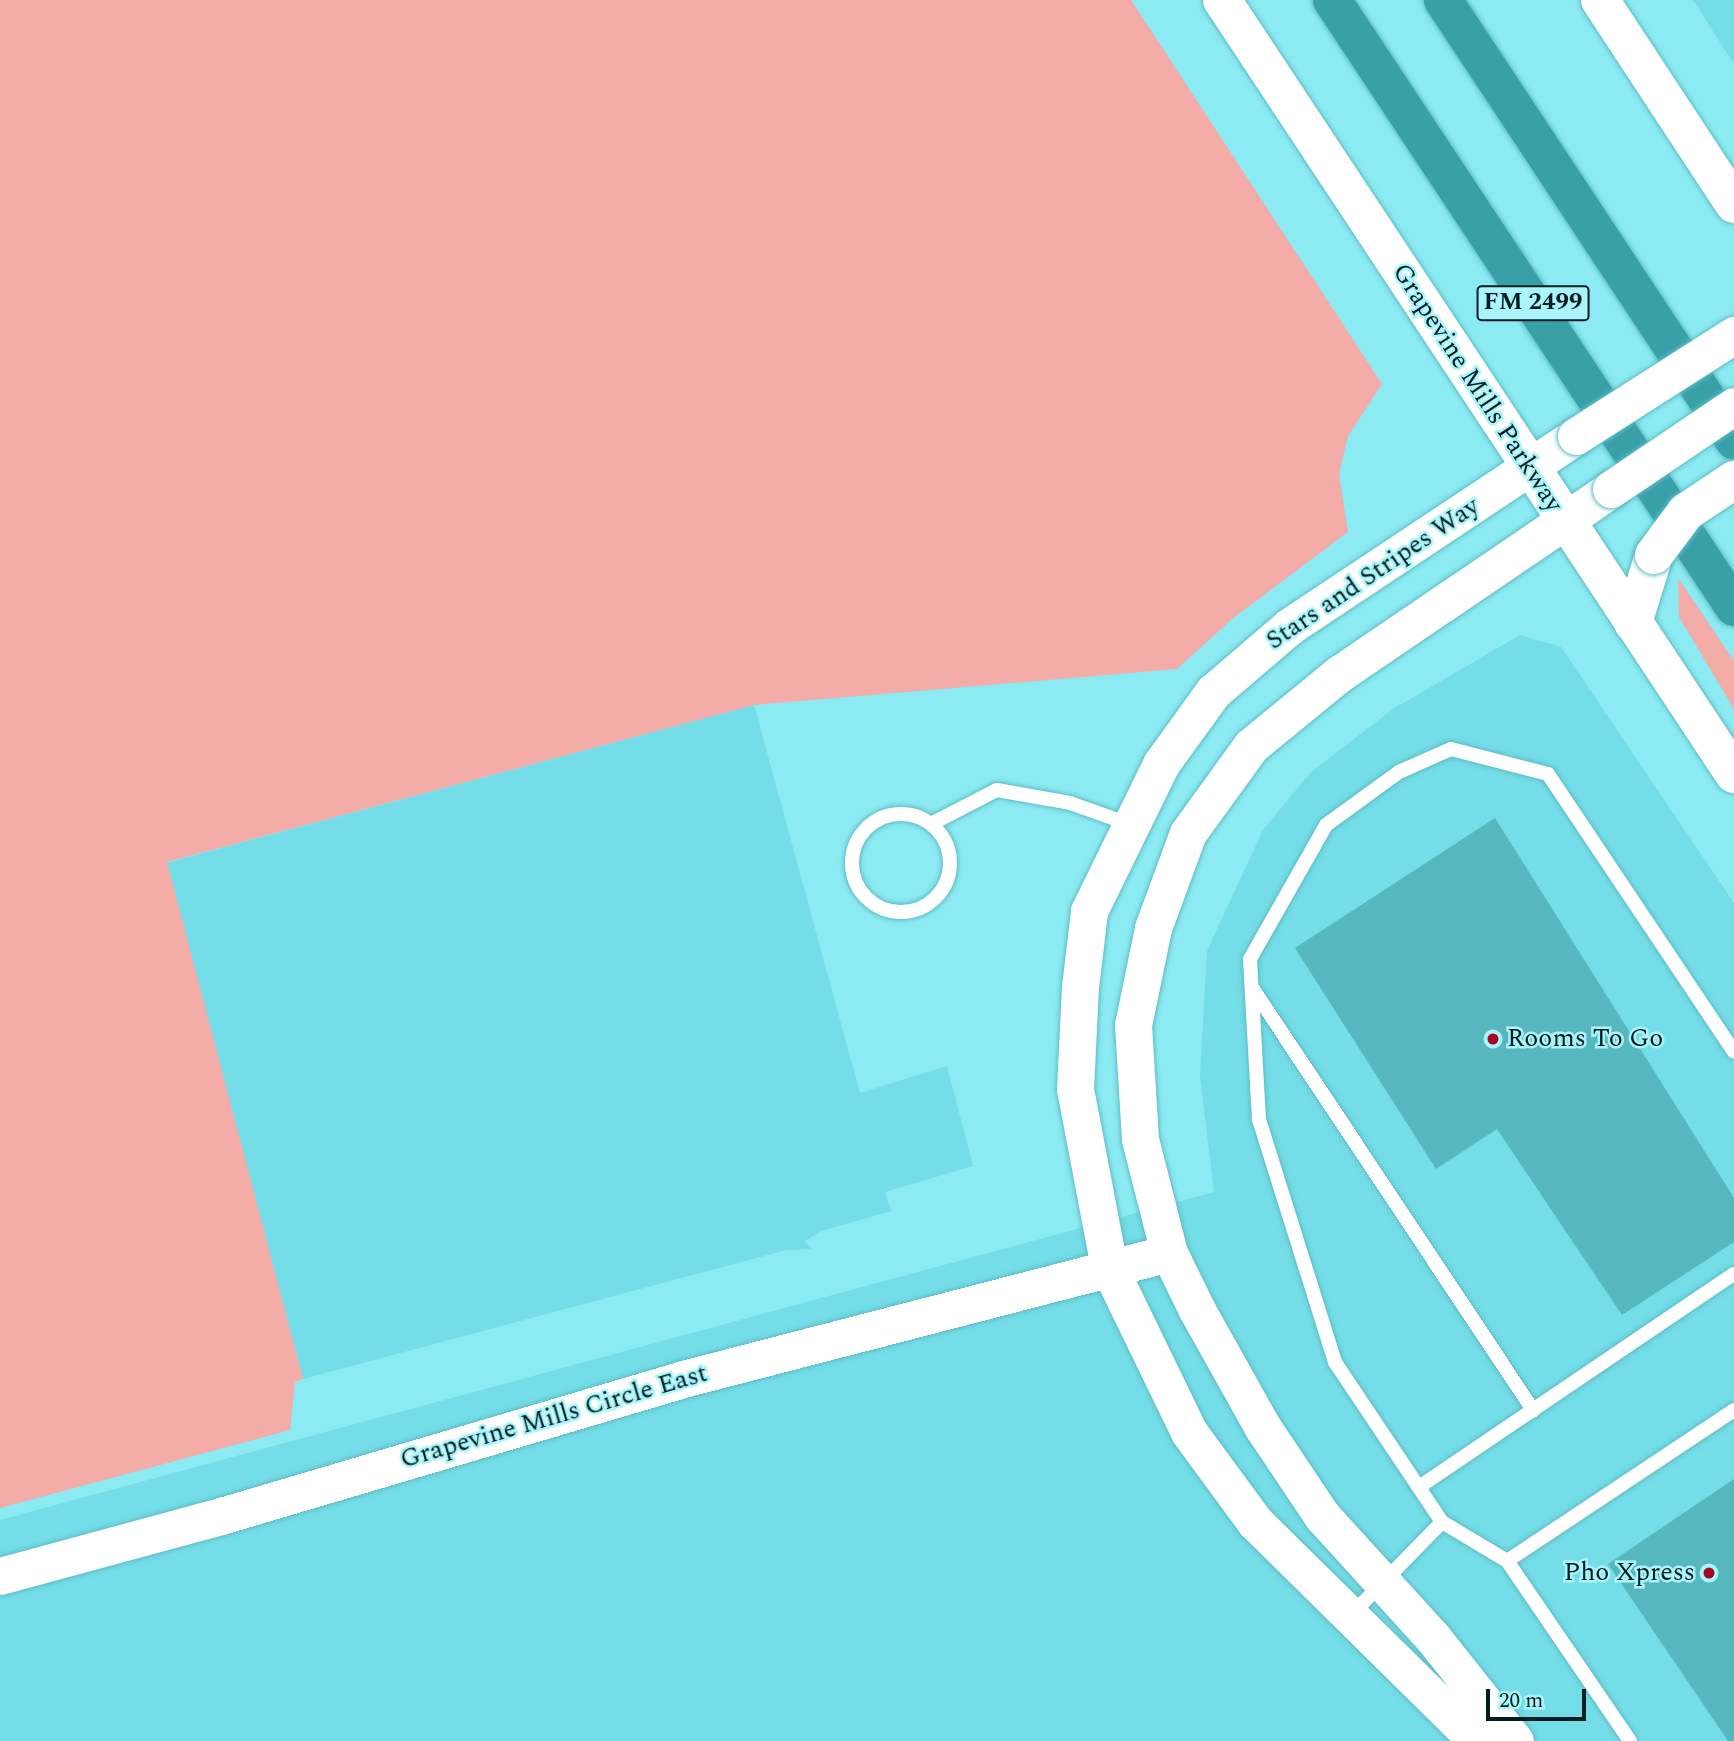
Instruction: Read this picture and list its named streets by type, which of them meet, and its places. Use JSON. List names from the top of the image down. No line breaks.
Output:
{"streets":{"highway":["FM 2499"],"main road":["Grapevine Mills Parkway"],"street":["Stars and Stripes Way","Grapevine Mills Circle East"]},"crossings":[["Grapevine Mills Parkway","Stars and Stripes Way"],["Stars and Stripes Way","Grapevine Mills Circle East"]],"places":["Rooms To Go","Pho Xpress"],"scale_bar":"20 m"}
